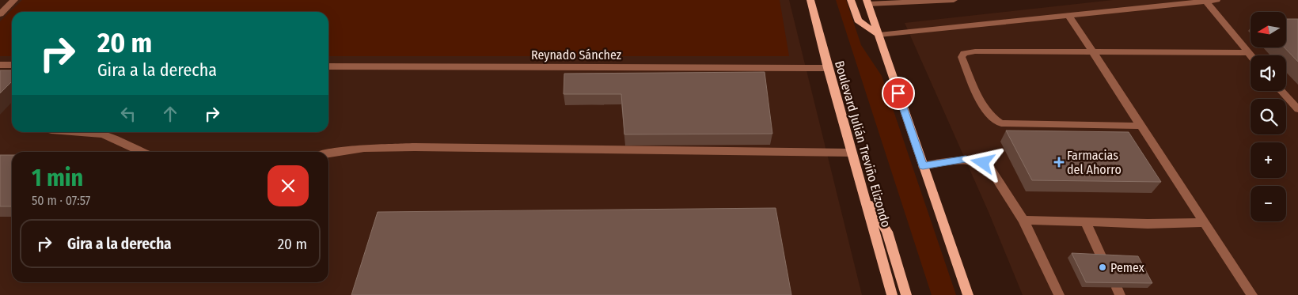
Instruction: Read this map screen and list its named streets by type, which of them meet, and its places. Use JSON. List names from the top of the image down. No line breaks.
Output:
{"streets":{"main road":["Boulevard Julián Treviño Elizondo"],"street":["Reynado Sánchez"]},"crossings":[["Reynado Sánchez","Boulevard Julián Treviño Elizondo"]],"places":{"health":["Farmacias del Ahorro"],"other":["Pemex"]},"north":"left","page":{"map_buttons":["+","−"],"turn":["20 m","Gira a la derecha"],"heading":["1 min","50 m · 07:57"],"list":[{"name":"Gira a la derecha","value":"20 m"}]}}
